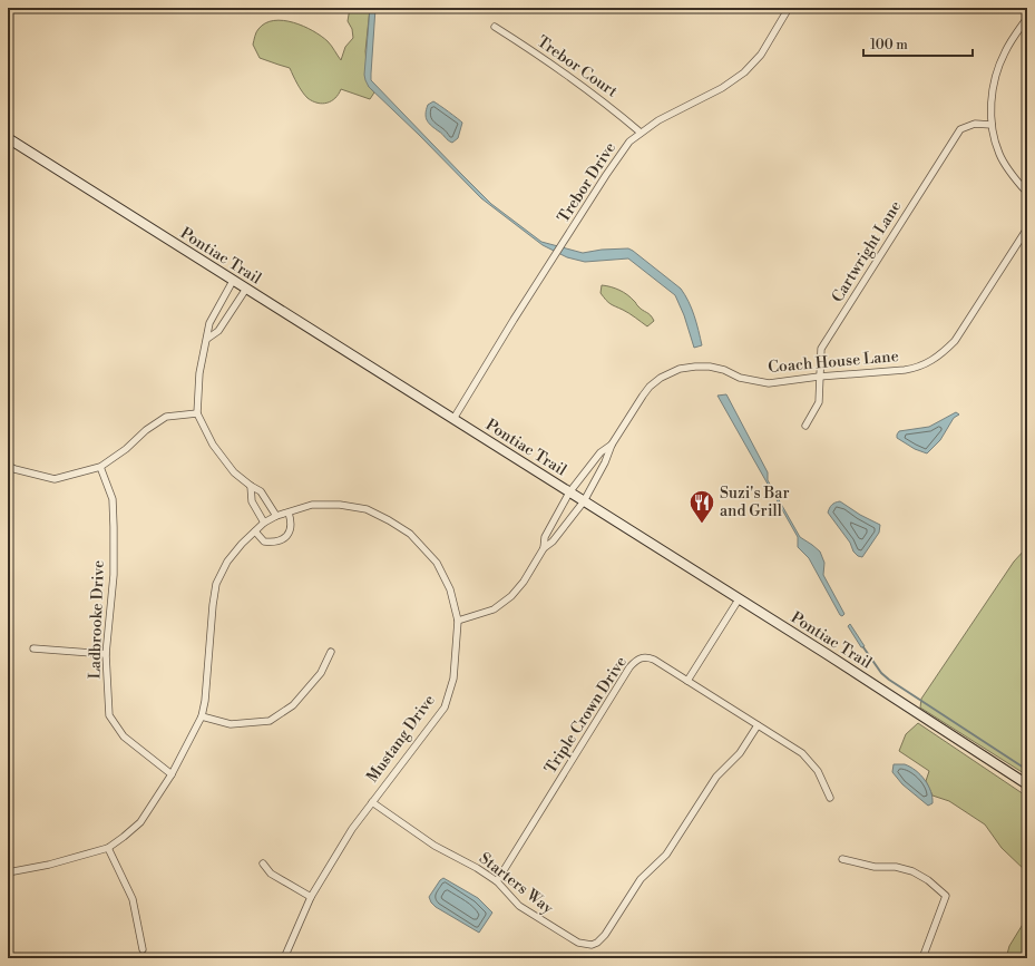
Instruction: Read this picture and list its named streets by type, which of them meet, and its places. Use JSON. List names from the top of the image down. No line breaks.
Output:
{"streets":{"main road":["Pontiac Trail"],"street":["Trebor Court","Trebor Drive","Cartwright Lane","Coach House Lane","Ladbrooke Drive","Triple Crown Drive","Mustang Drive","Starters Way"]},"crossings":[["Trebor Court","Trebor Drive"],["Trebor Drive","Pontiac Trail"],["Cartwright Lane","Coach House Lane"],["Pontiac Trail","Coach House Lane"],["Ladbrooke Drive","Mustang Drive"],["Triple Crown Drive","Starters Way"],["Mustang Drive","Starters Way"]],"places":{"restaurant":["Suzi's Bar and Grill"]},"scale_bar":"100 m"}
